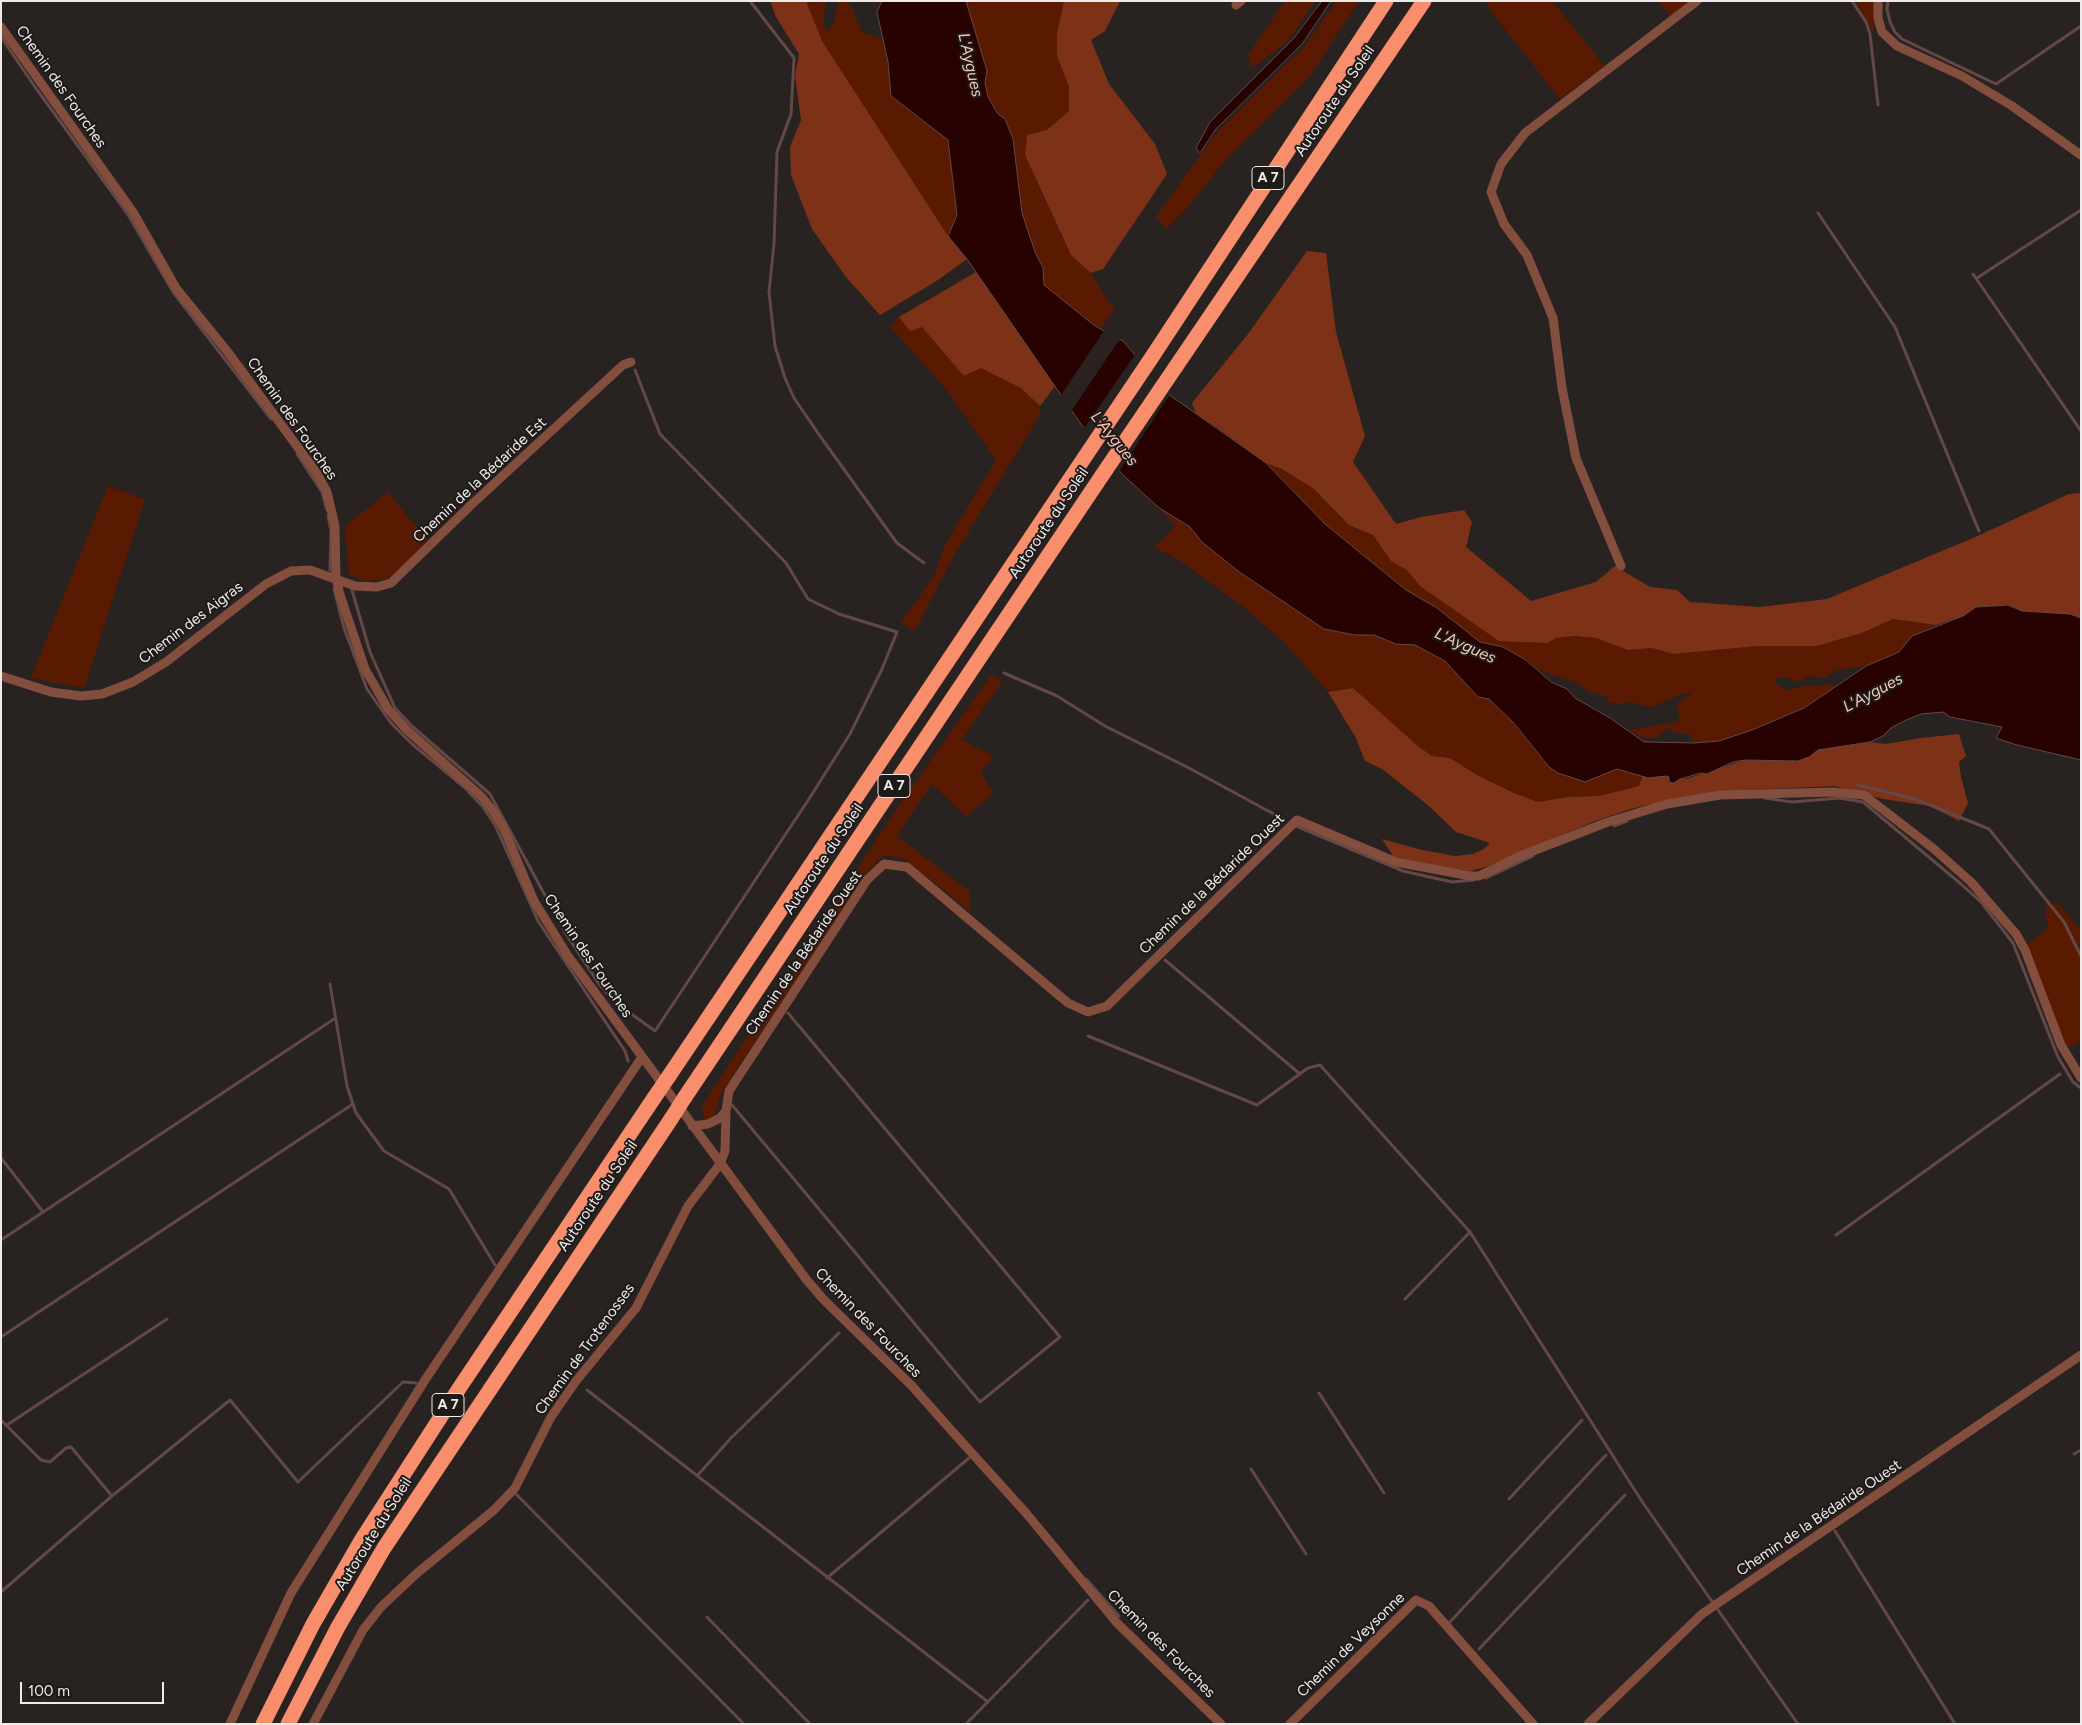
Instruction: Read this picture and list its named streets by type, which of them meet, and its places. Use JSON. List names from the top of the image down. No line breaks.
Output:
{"streets":{"highway":["Autoroute du Soleil","A 7"],"street":["Chemin des Fourches","Chemin de la Bédaride Est","Chemin des Aigras","Chemin de la Bédaride Ouest","Chemin de Trotenosses","Chemin de Veysonne"]},"crossings":[["Chemin des Fourches","Chemin de la Bédaride Est"],["Chemin des Fourches","Chemin des Aigras"],["Chemin des Fourches","Chemin de la Bédaride Ouest"],["Chemin des Fourches","Chemin de Trotenosses"],["Chemin de la Bédaride Est","Chemin des Aigras"],["Chemin de la Bédaride Ouest","Chemin de Trotenosses"]],"water":["L'Aygues"],"scale_bar":"100 m"}
